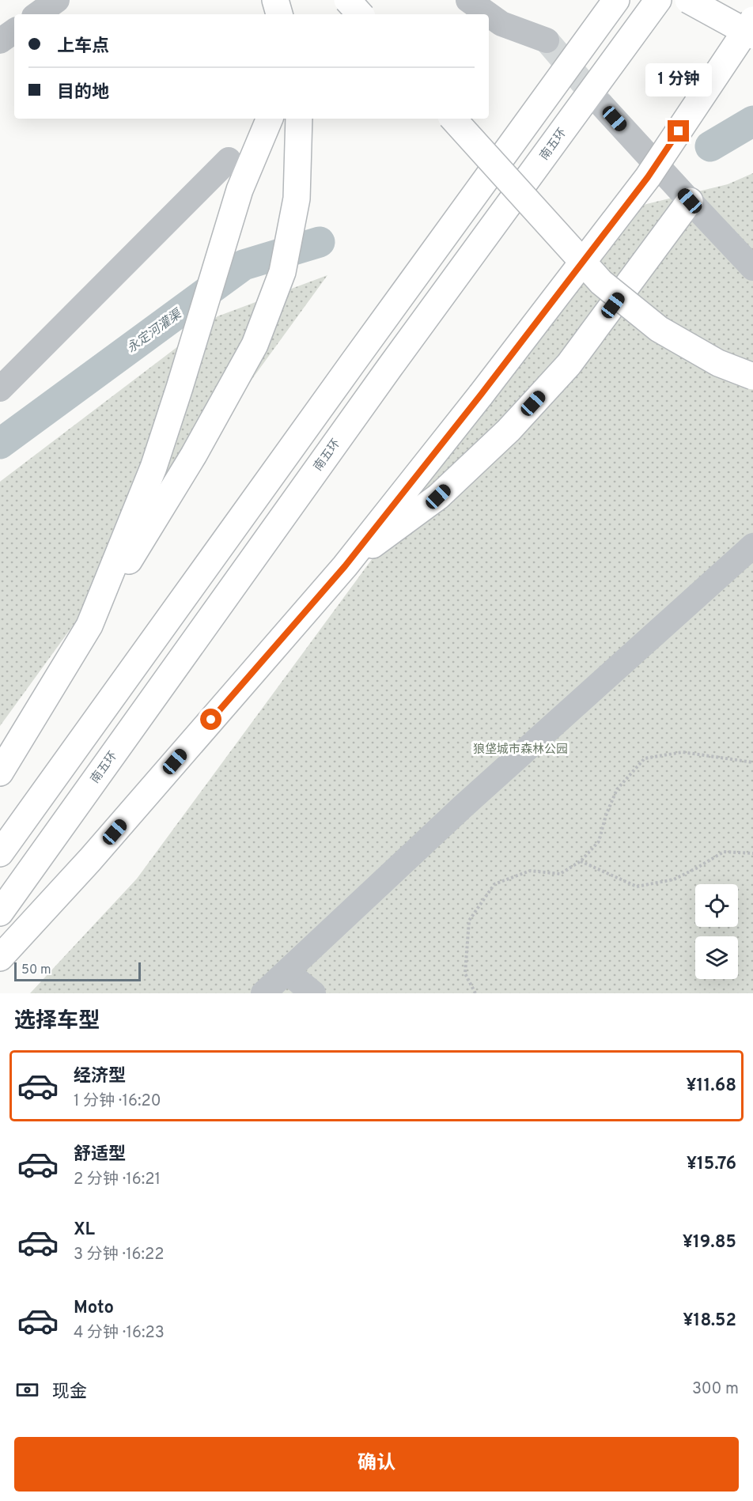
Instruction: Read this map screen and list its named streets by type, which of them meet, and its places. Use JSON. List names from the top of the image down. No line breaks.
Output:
{"streets":{"highway":["南五环"]},"water":["永定河灌渠"],"parks":["狼垡城市森林公园"],"scale_bar":"50 m","page":{"banner":["上车点","目的地"],"bubble":"1 分钟","scale":"50 m","heading":"选择车型","list":[{"name":"经济型","note":"1 分钟 · 16:20","value":"¥11.68"},{"name":"舒适型","note":"2 分钟 · 16:21","value":"¥15.76"},{"name":"XL","note":"3 分钟 · 16:22","value":"¥19.85"},{"name":"Moto","note":"4 分钟 · 16:23","value":"¥18.52"}],"pay":["现金","300 m"],"buttons":"确认"}}
